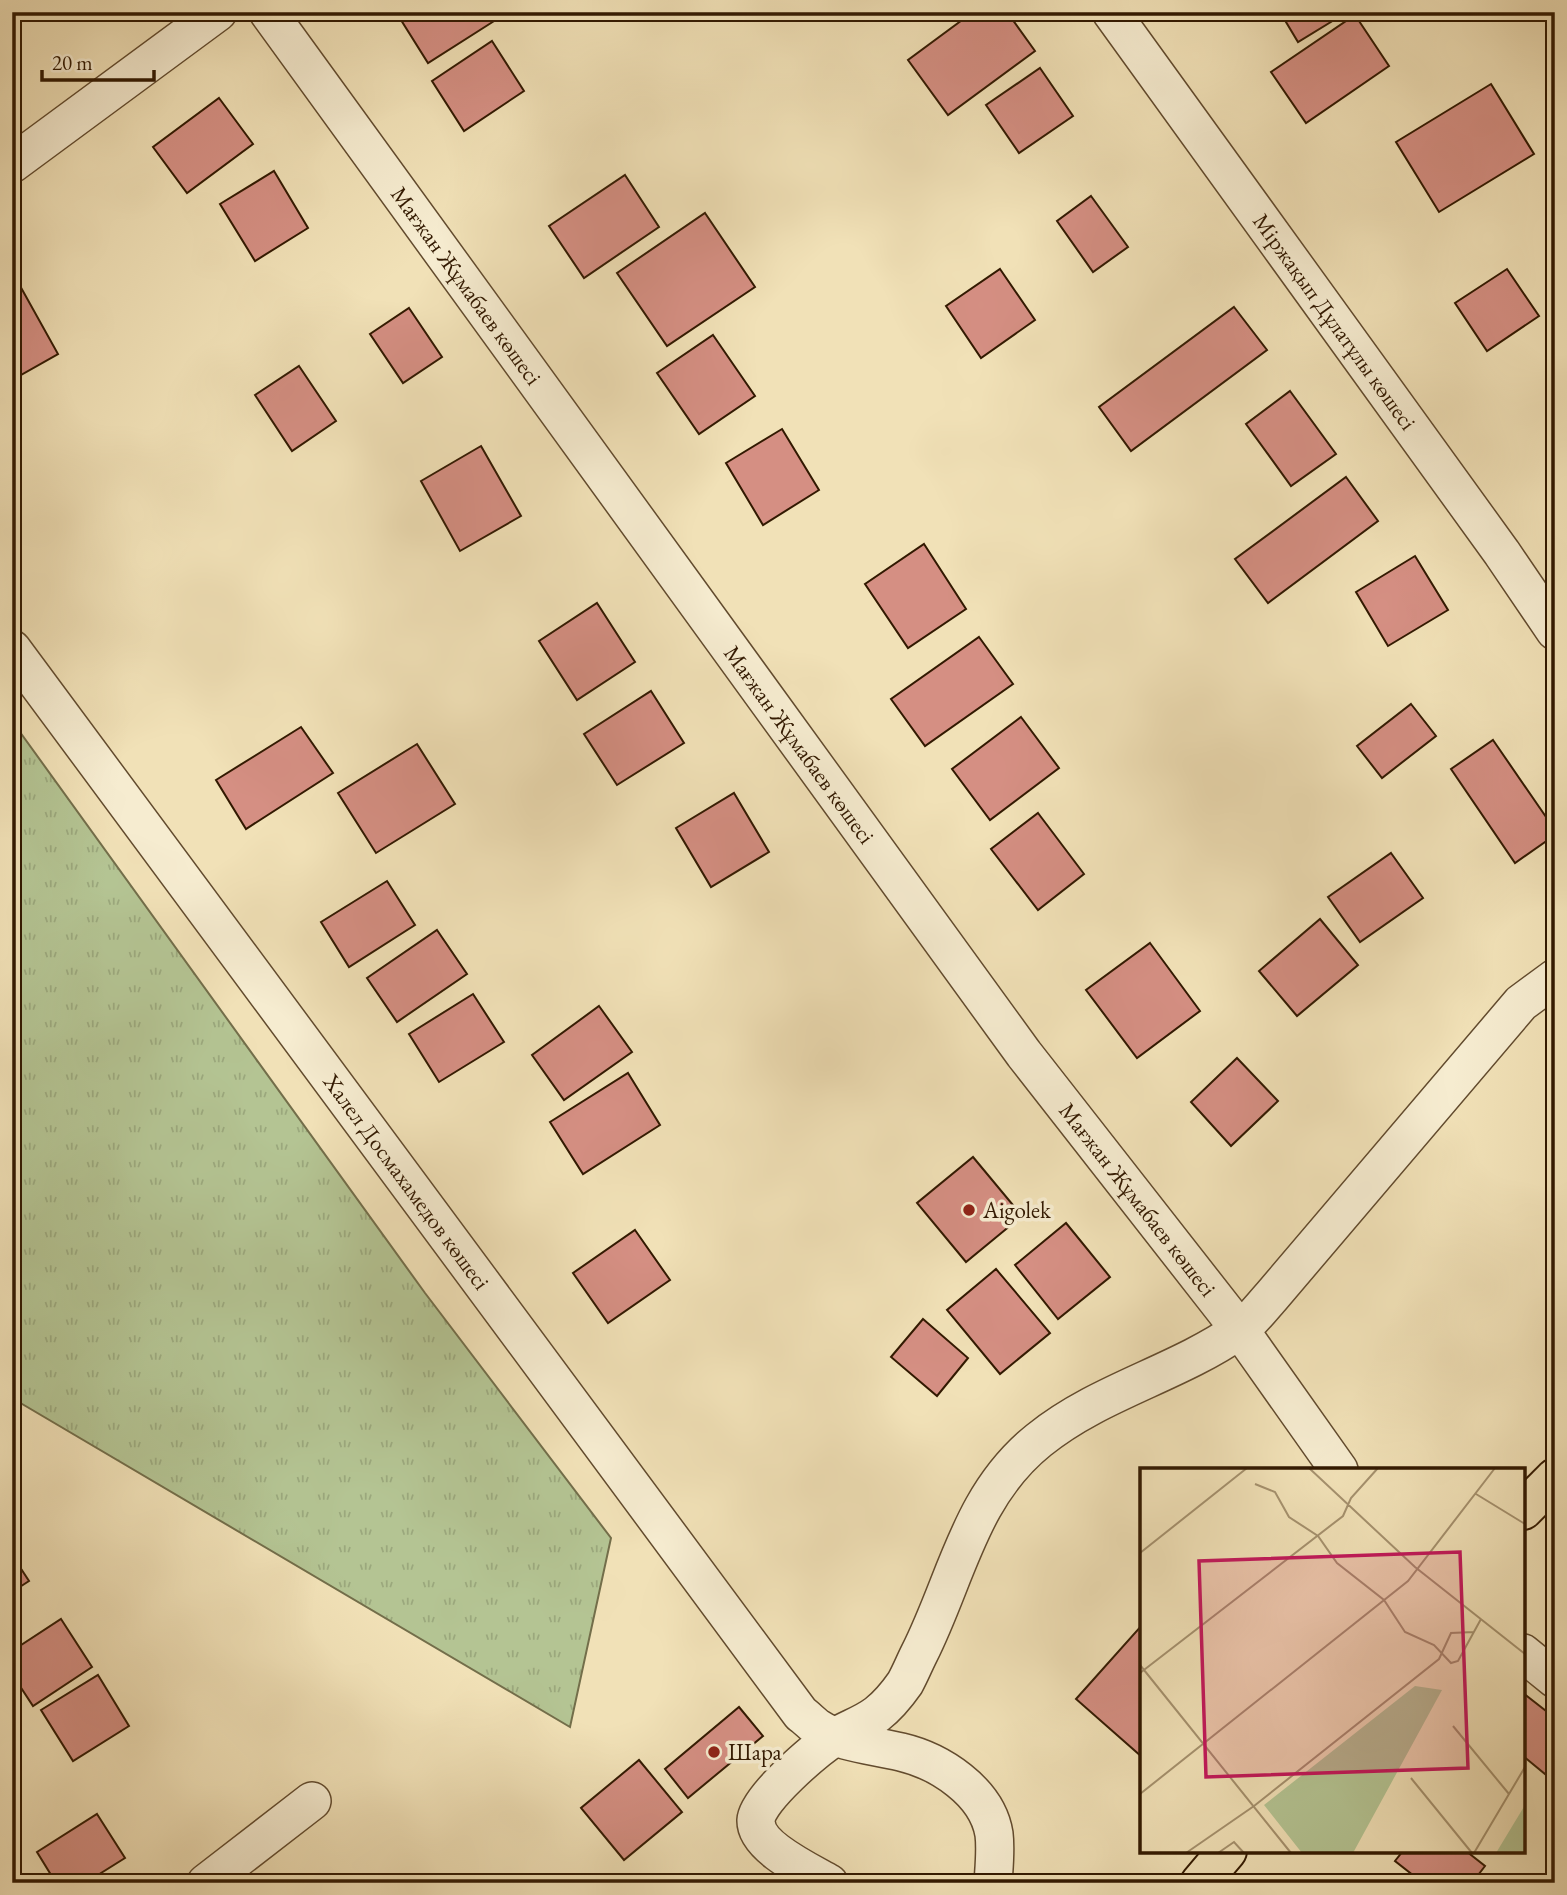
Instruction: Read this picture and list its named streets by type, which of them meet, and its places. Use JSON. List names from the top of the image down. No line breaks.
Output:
{"streets":{"street":["Мағжан Жұмабаев көшесі","Міржақып Дұлатұлы көшесі","Халел Досмахамедов көшесі"]},"places":["Aigolek","Шара"],"scale_bar":"20 m"}
